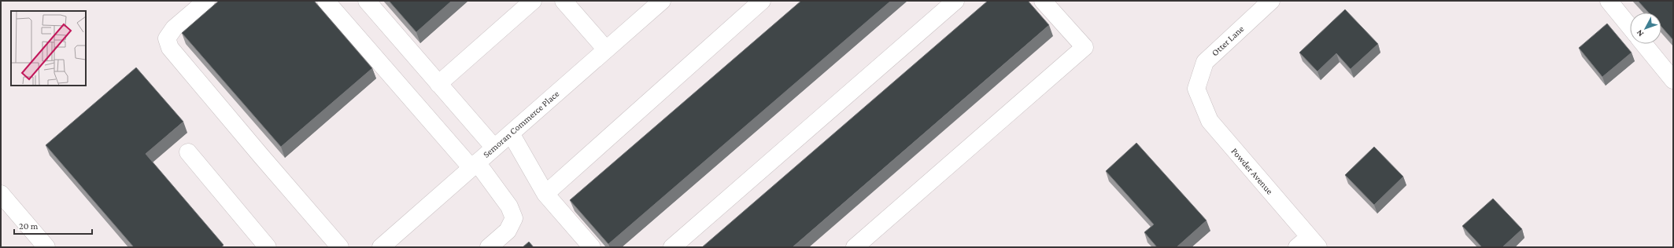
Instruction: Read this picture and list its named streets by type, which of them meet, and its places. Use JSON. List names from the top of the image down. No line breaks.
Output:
{"streets":{"street":["Otter Lane","Semoran Commerce Place","Powder Avenue"]},"crossings":[["Otter Lane","Powder Avenue"]],"scale_bar":"20 m","north":"bottom left"}
